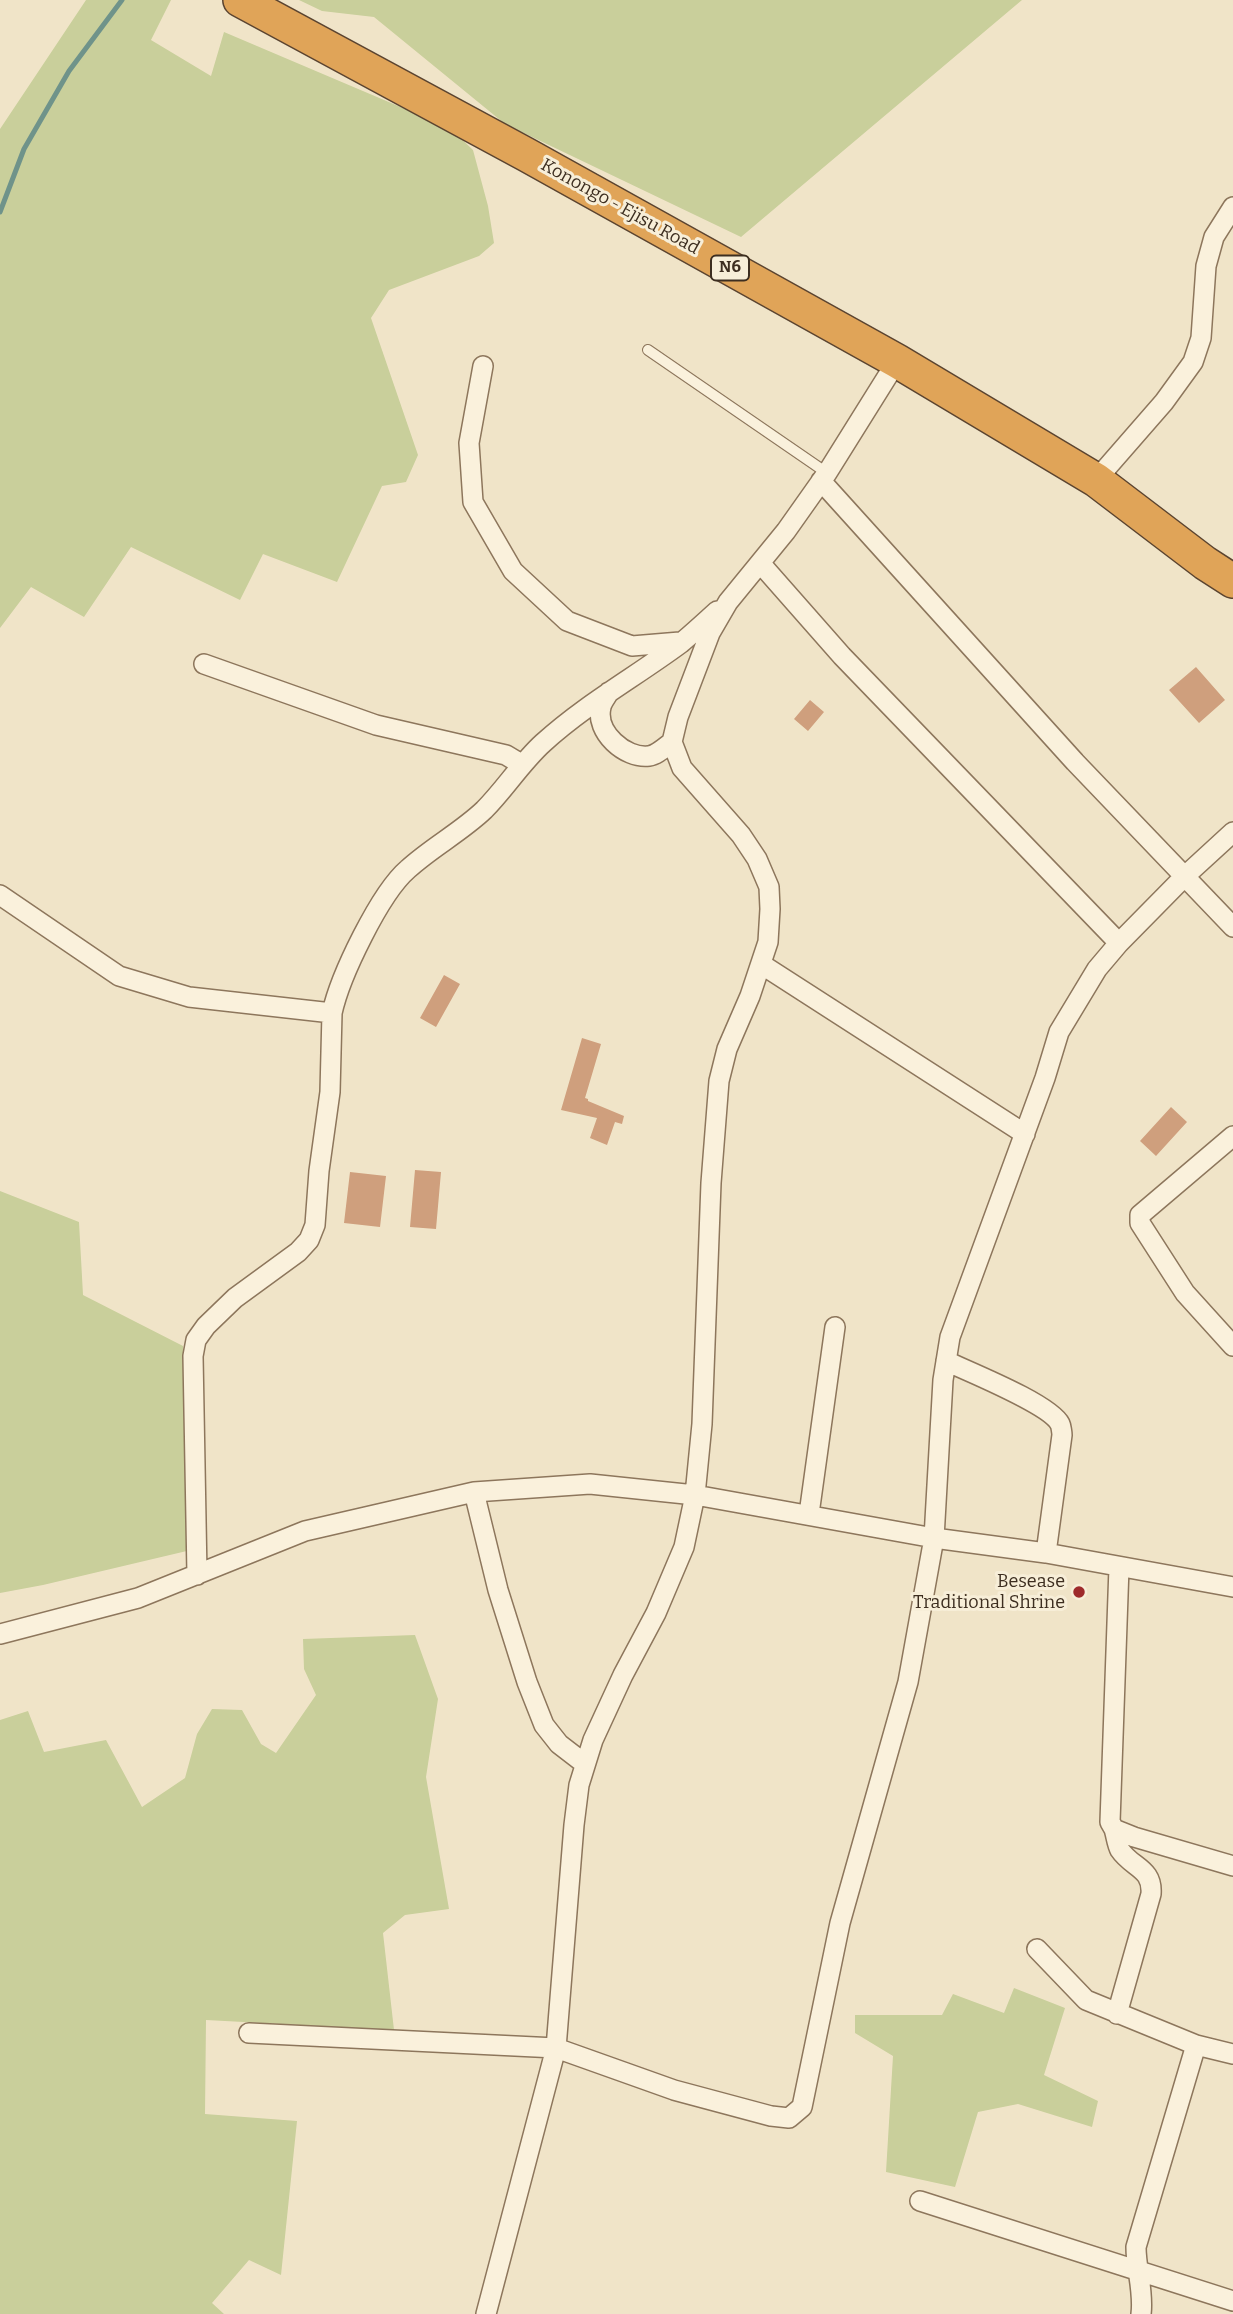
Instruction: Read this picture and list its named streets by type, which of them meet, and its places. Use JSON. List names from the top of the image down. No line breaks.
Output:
{"streets":{"highway":["Konongo - Ejisu Road","N6"]},"places":["Besease Traditional Shrine"]}
